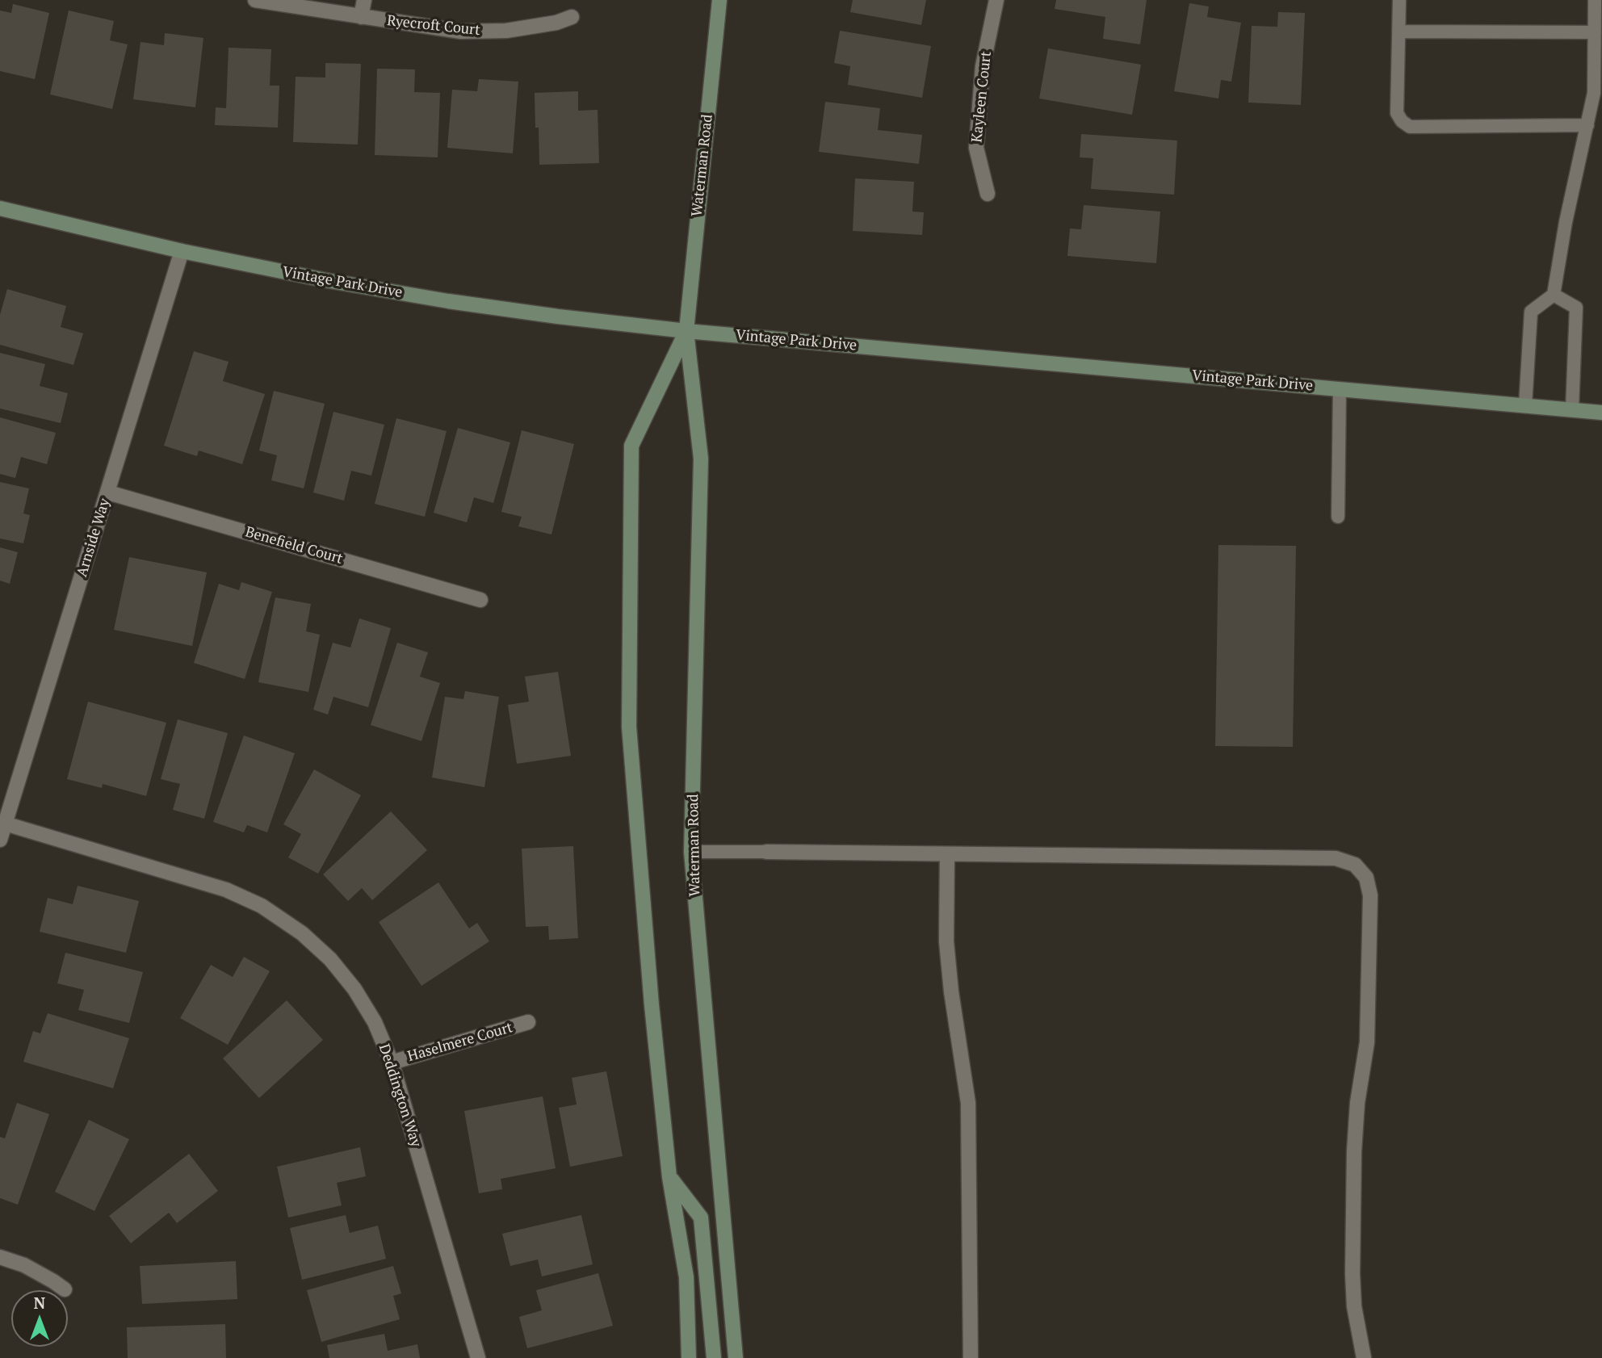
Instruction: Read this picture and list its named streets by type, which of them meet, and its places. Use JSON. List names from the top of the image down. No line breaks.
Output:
{"streets":{"street":["Ryecroft Court","Kayleen Court","Waterman Road","Vintage Park Drive","Arnside Way","Benefield Court","Haselmere Court","Deddington Way"]},"crossings":[["Waterman Road","Vintage Park Drive"],["Vintage Park Drive","Arnside Way"],["Arnside Way","Benefield Court"],["Arnside Way","Deddington Way"],["Haselmere Court","Deddington Way"]],"north":"top"}
